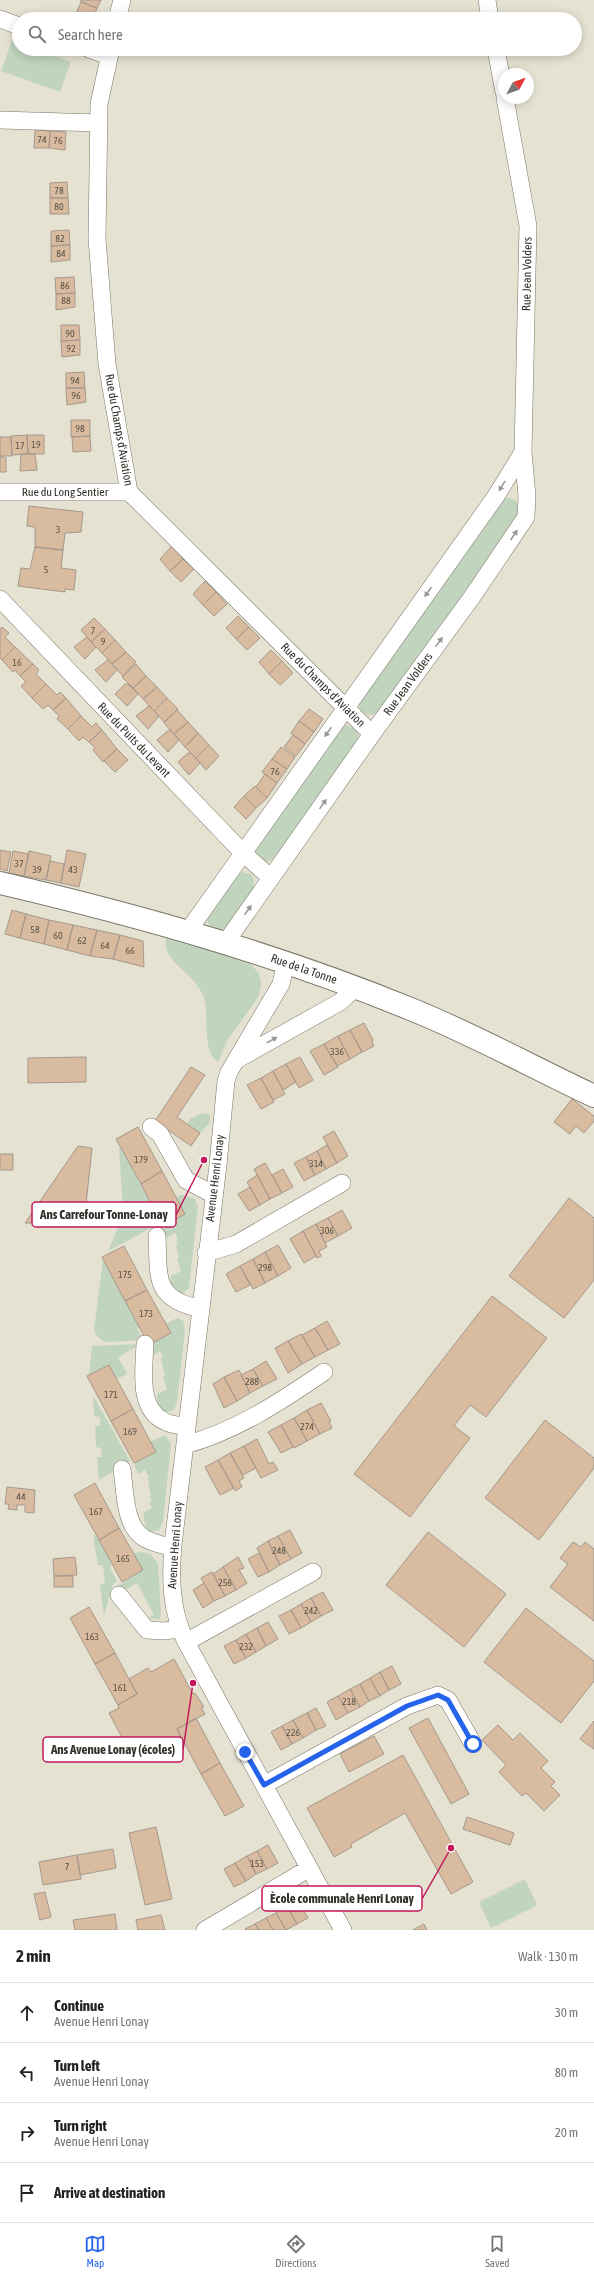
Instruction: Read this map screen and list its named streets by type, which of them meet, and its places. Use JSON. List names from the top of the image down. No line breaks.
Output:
{"streets":{"street":["Rue Jean Volders","Rue du Champs d'Aviation","Rue du Long Sentier","Rue du Puits du Levant","Rue de la Tonne","Avenue Henri Lonay"]},"crossings":[["Rue Jean Volders","Rue du Champs d'Aviation"],["Rue Jean Volders","Rue du Puits du Levant"],["Rue Jean Volders","Rue de la Tonne"],["Rue du Champs d'Aviation","Rue du Long Sentier"],["Rue de la Tonne","Avenue Henri Lonay"]],"places":["Ans Carrefour Tonne-Lonay","Ans Avenue Lonay (écoles)","Ècole communale Henri Lonay"],"house_numbers":["74","76","78","80","82","84","86","88","90","92","94","96","98","19","17","3","5","7","9","16","76","37","39","43","58","60","62","64","66","336","179","314","306","298","175","173","288","171","274","169","44","167","248","165","256","242","163","232","161","218","226","153","7"],"north":"top right","page":{"search":"Search here","heading":["2 min","Walk · 130 m"],"list":[["Continue","Avenue Henri Lonay","30 m"],["Turn left","Avenue Henri Lonay","80 m"],["Turn right","Avenue Henri Lonay","20 m"],"Arrive at destination"],"nav":["Map","Directions","Saved"]}}
